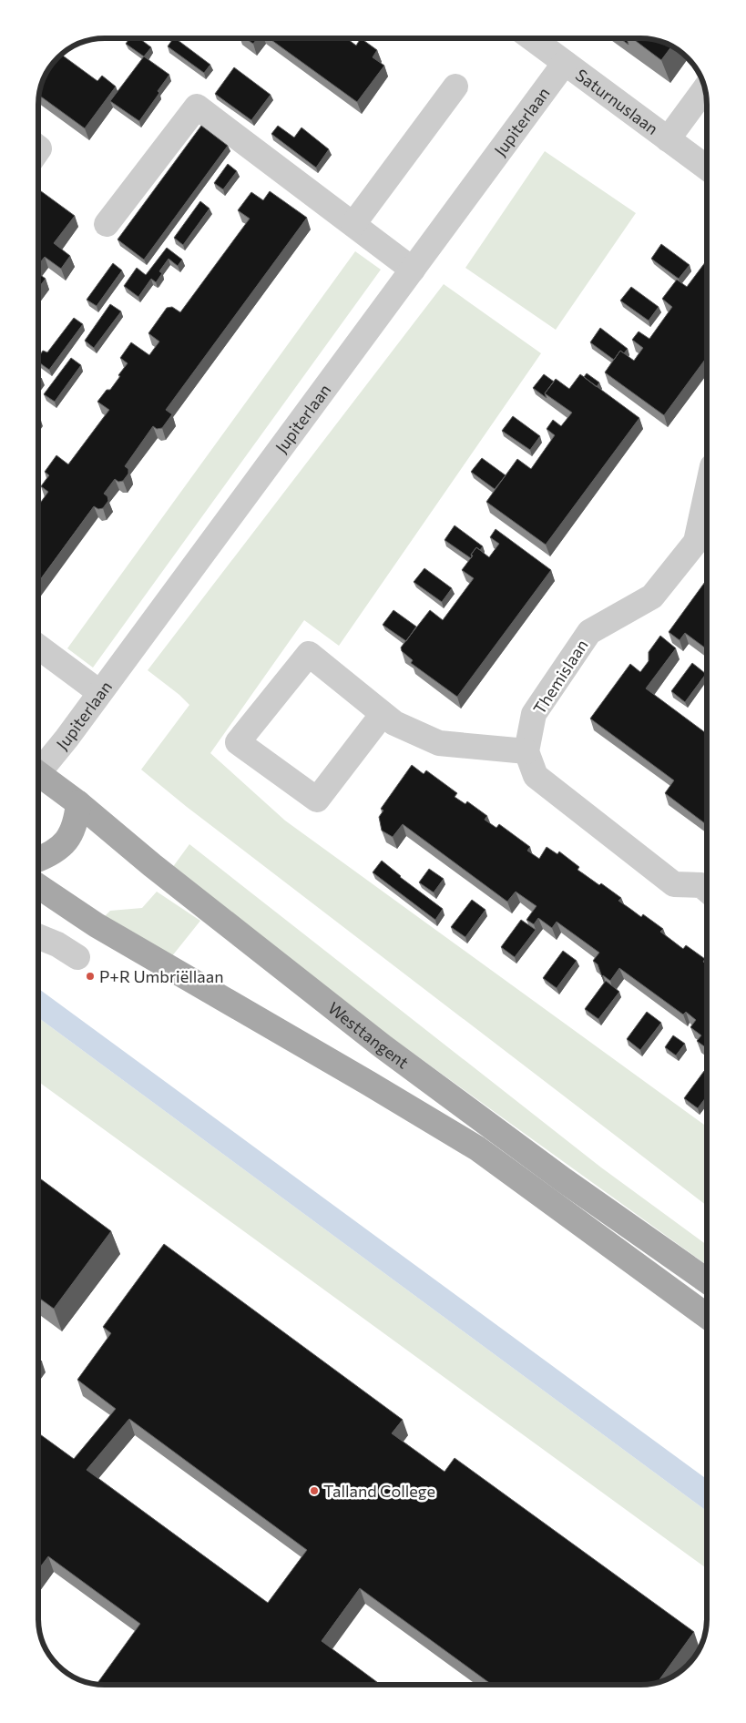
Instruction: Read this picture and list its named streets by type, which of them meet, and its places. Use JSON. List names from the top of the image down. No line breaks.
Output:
{"streets":{"main road":["Westtangent"],"street":["Saturnuslaan","Jupiterlaan","Themislaan"]},"crossings":[["Saturnuslaan","Jupiterlaan"]],"places":["P+R Umbriëllaan","Talland College"]}
